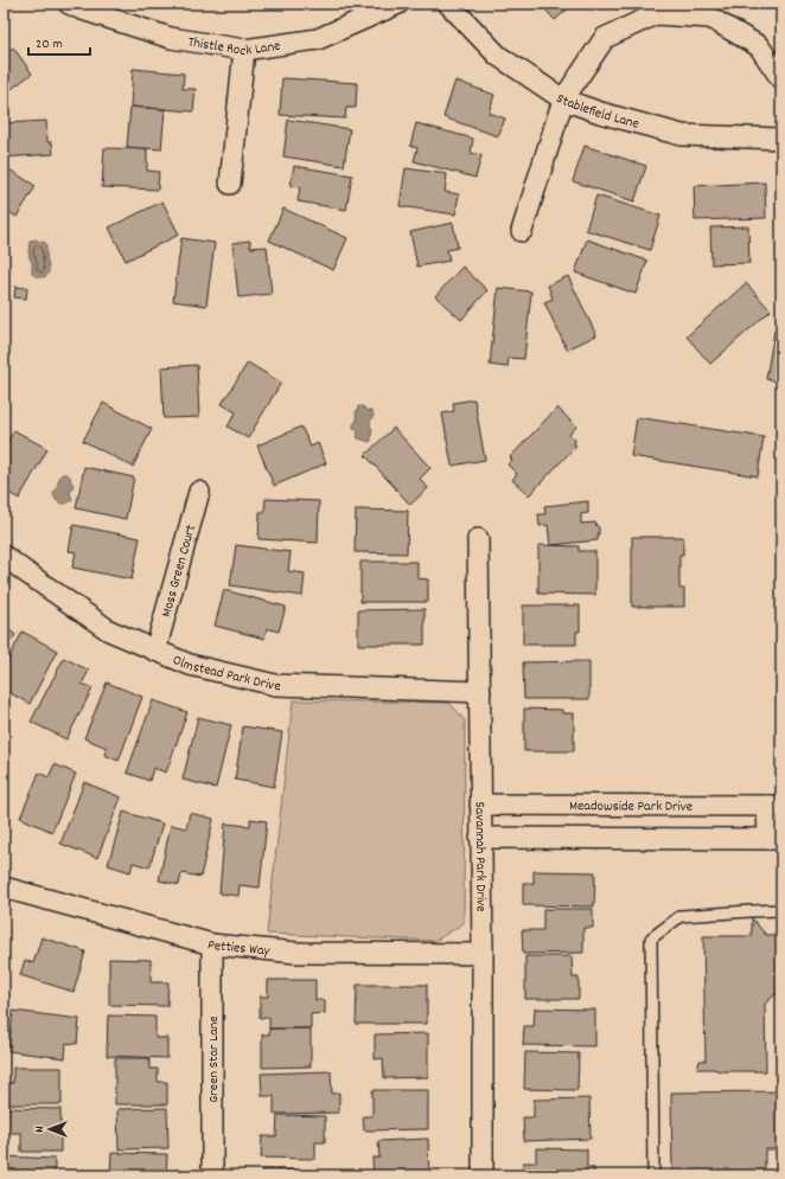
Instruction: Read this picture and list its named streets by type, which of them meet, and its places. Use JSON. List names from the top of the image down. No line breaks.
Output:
{"streets":{"street":["Thistle Rock Lane","Stablefield Lane","Moss Green Court","Olmstead Park Drive","Meadowside Park Drive","Savannah Park Drive","Petties Way","Green Star Lane"]},"crossings":[["Moss Green Court","Olmstead Park Drive"],["Olmstead Park Drive","Savannah Park Drive"],["Meadowside Park Drive","Savannah Park Drive"],["Savannah Park Drive","Petties Way"],["Petties Way","Green Star Lane"]],"scale_bar":"20 m","north":"left"}
